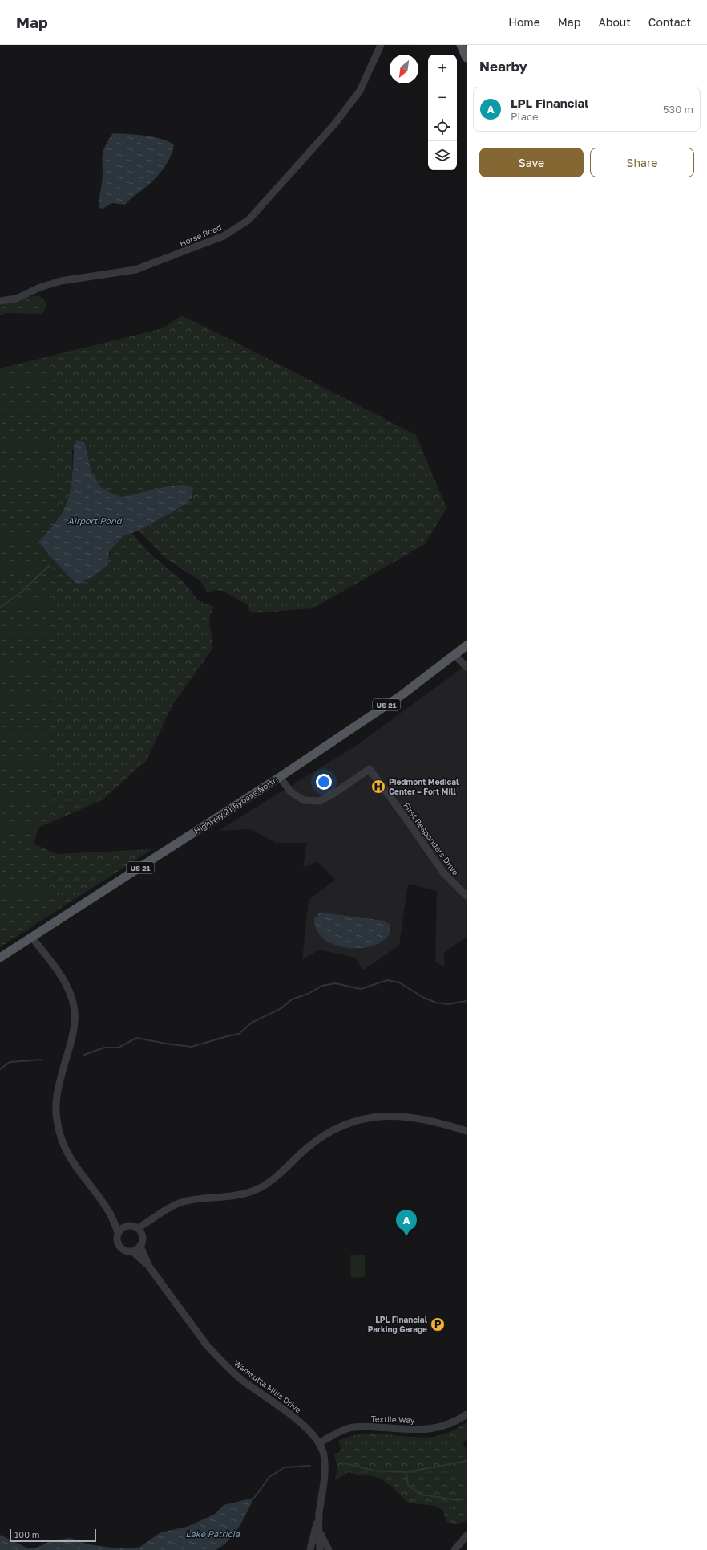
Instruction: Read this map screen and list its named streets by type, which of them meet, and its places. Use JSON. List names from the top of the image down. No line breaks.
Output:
{"streets":{"main road":["US 21","Highway 21 Bypass North"],"street":["Horse Road","First Responders Drive","Wamsutta Mills Drive","Textile Way"]},"crossings":[["Highway 21 Bypass North","First Responders Drive"],["Highway 21 Bypass North","Wamsutta Mills Drive"],["Wamsutta Mills Drive","Textile Way"]],"water":["Airport Pond","Lake Patricia"],"places":{"hospital":["Piedmont Medical Center – Fort Mill"],"parking":["LPL Financial Parking Garage"]},"scale_bar":"100 m","north":"bottom left","page":{"header":"Map","nav":["Home","Map","About","Contact"],"heading":"Nearby","map_buttons":["+","−"],"list":[{"mark":"A","name":"LPL Financial","note":"Place","value":"530 m"}],"buttons":["Save","Share"],"pins":"A","scale":"100 m"}}
